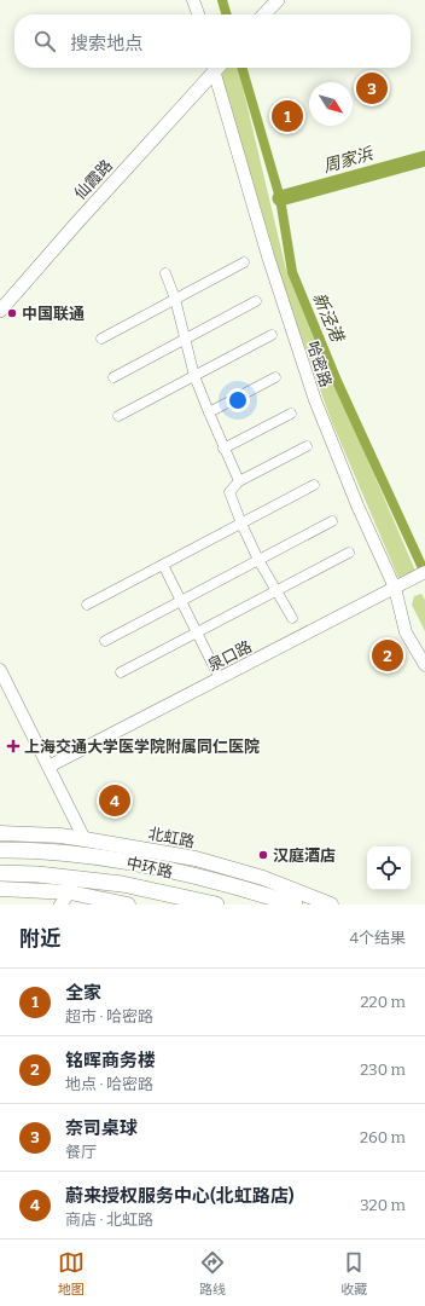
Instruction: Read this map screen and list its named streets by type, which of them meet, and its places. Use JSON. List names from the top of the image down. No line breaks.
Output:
{"streets":{"highway":["中环路"],"main road":["仙霞路","北虹路"],"street":["哈密路","泉口路"]},"crossings":[["仙霞路","哈密路"],["哈密路","泉口路"]],"water":["周家浜","新泾港"],"places":{"other":["中国联通","汉庭酒店"],"health":["上海交通大学医学院附属同仁医院"]},"north":"bottom right","page":{"search":"搜索地点","pins":["3","1","2","4"],"heading":["附近","4个结果"],"list":[{"mark":"1","name":"全家","note":"超市 · 哈密路","value":"220 m"},{"mark":"2","name":"铭晖商务楼","note":"地点 · 哈密路","value":"230 m"},{"mark":"3","name":"奈司桌球","note":"餐厅","value":"260 m"},{"mark":"4","name":"蔚来授权服务中心(北虹路店)","note":"商店 · 北虹路","value":"320 m"}],"nav":["地图","路线","收藏"]}}
